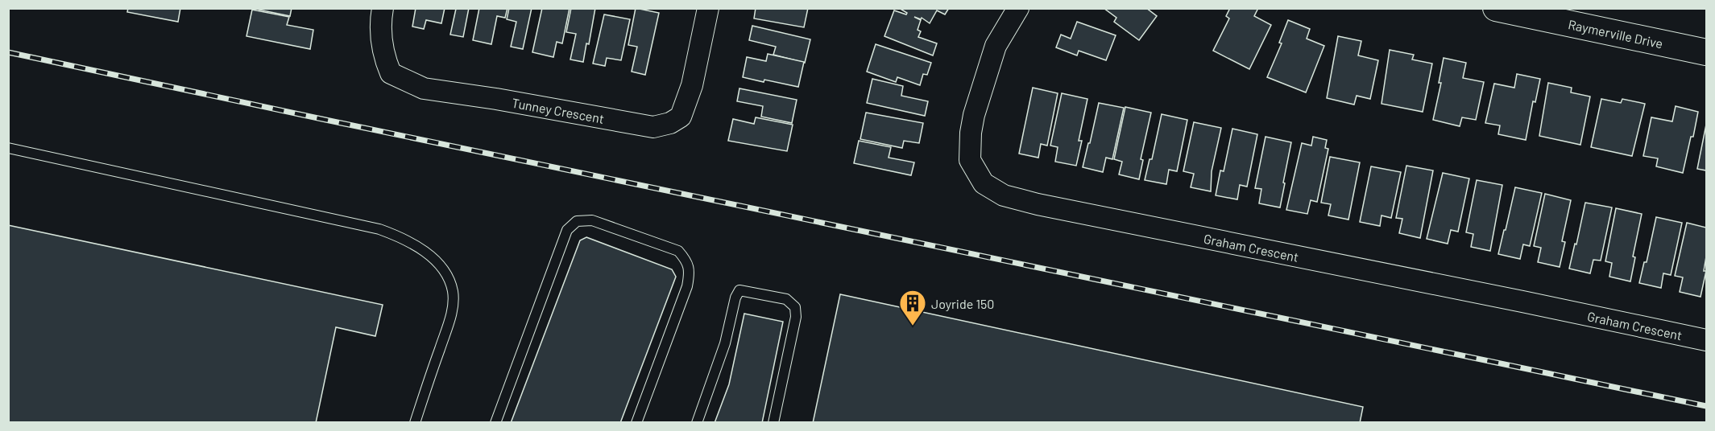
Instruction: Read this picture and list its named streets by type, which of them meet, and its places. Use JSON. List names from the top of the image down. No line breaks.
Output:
{"streets":{"street":["Raymerville Drive","Tunney Crescent","Graham Crescent"]},"places":{"building":["Joyride 150"]}}
